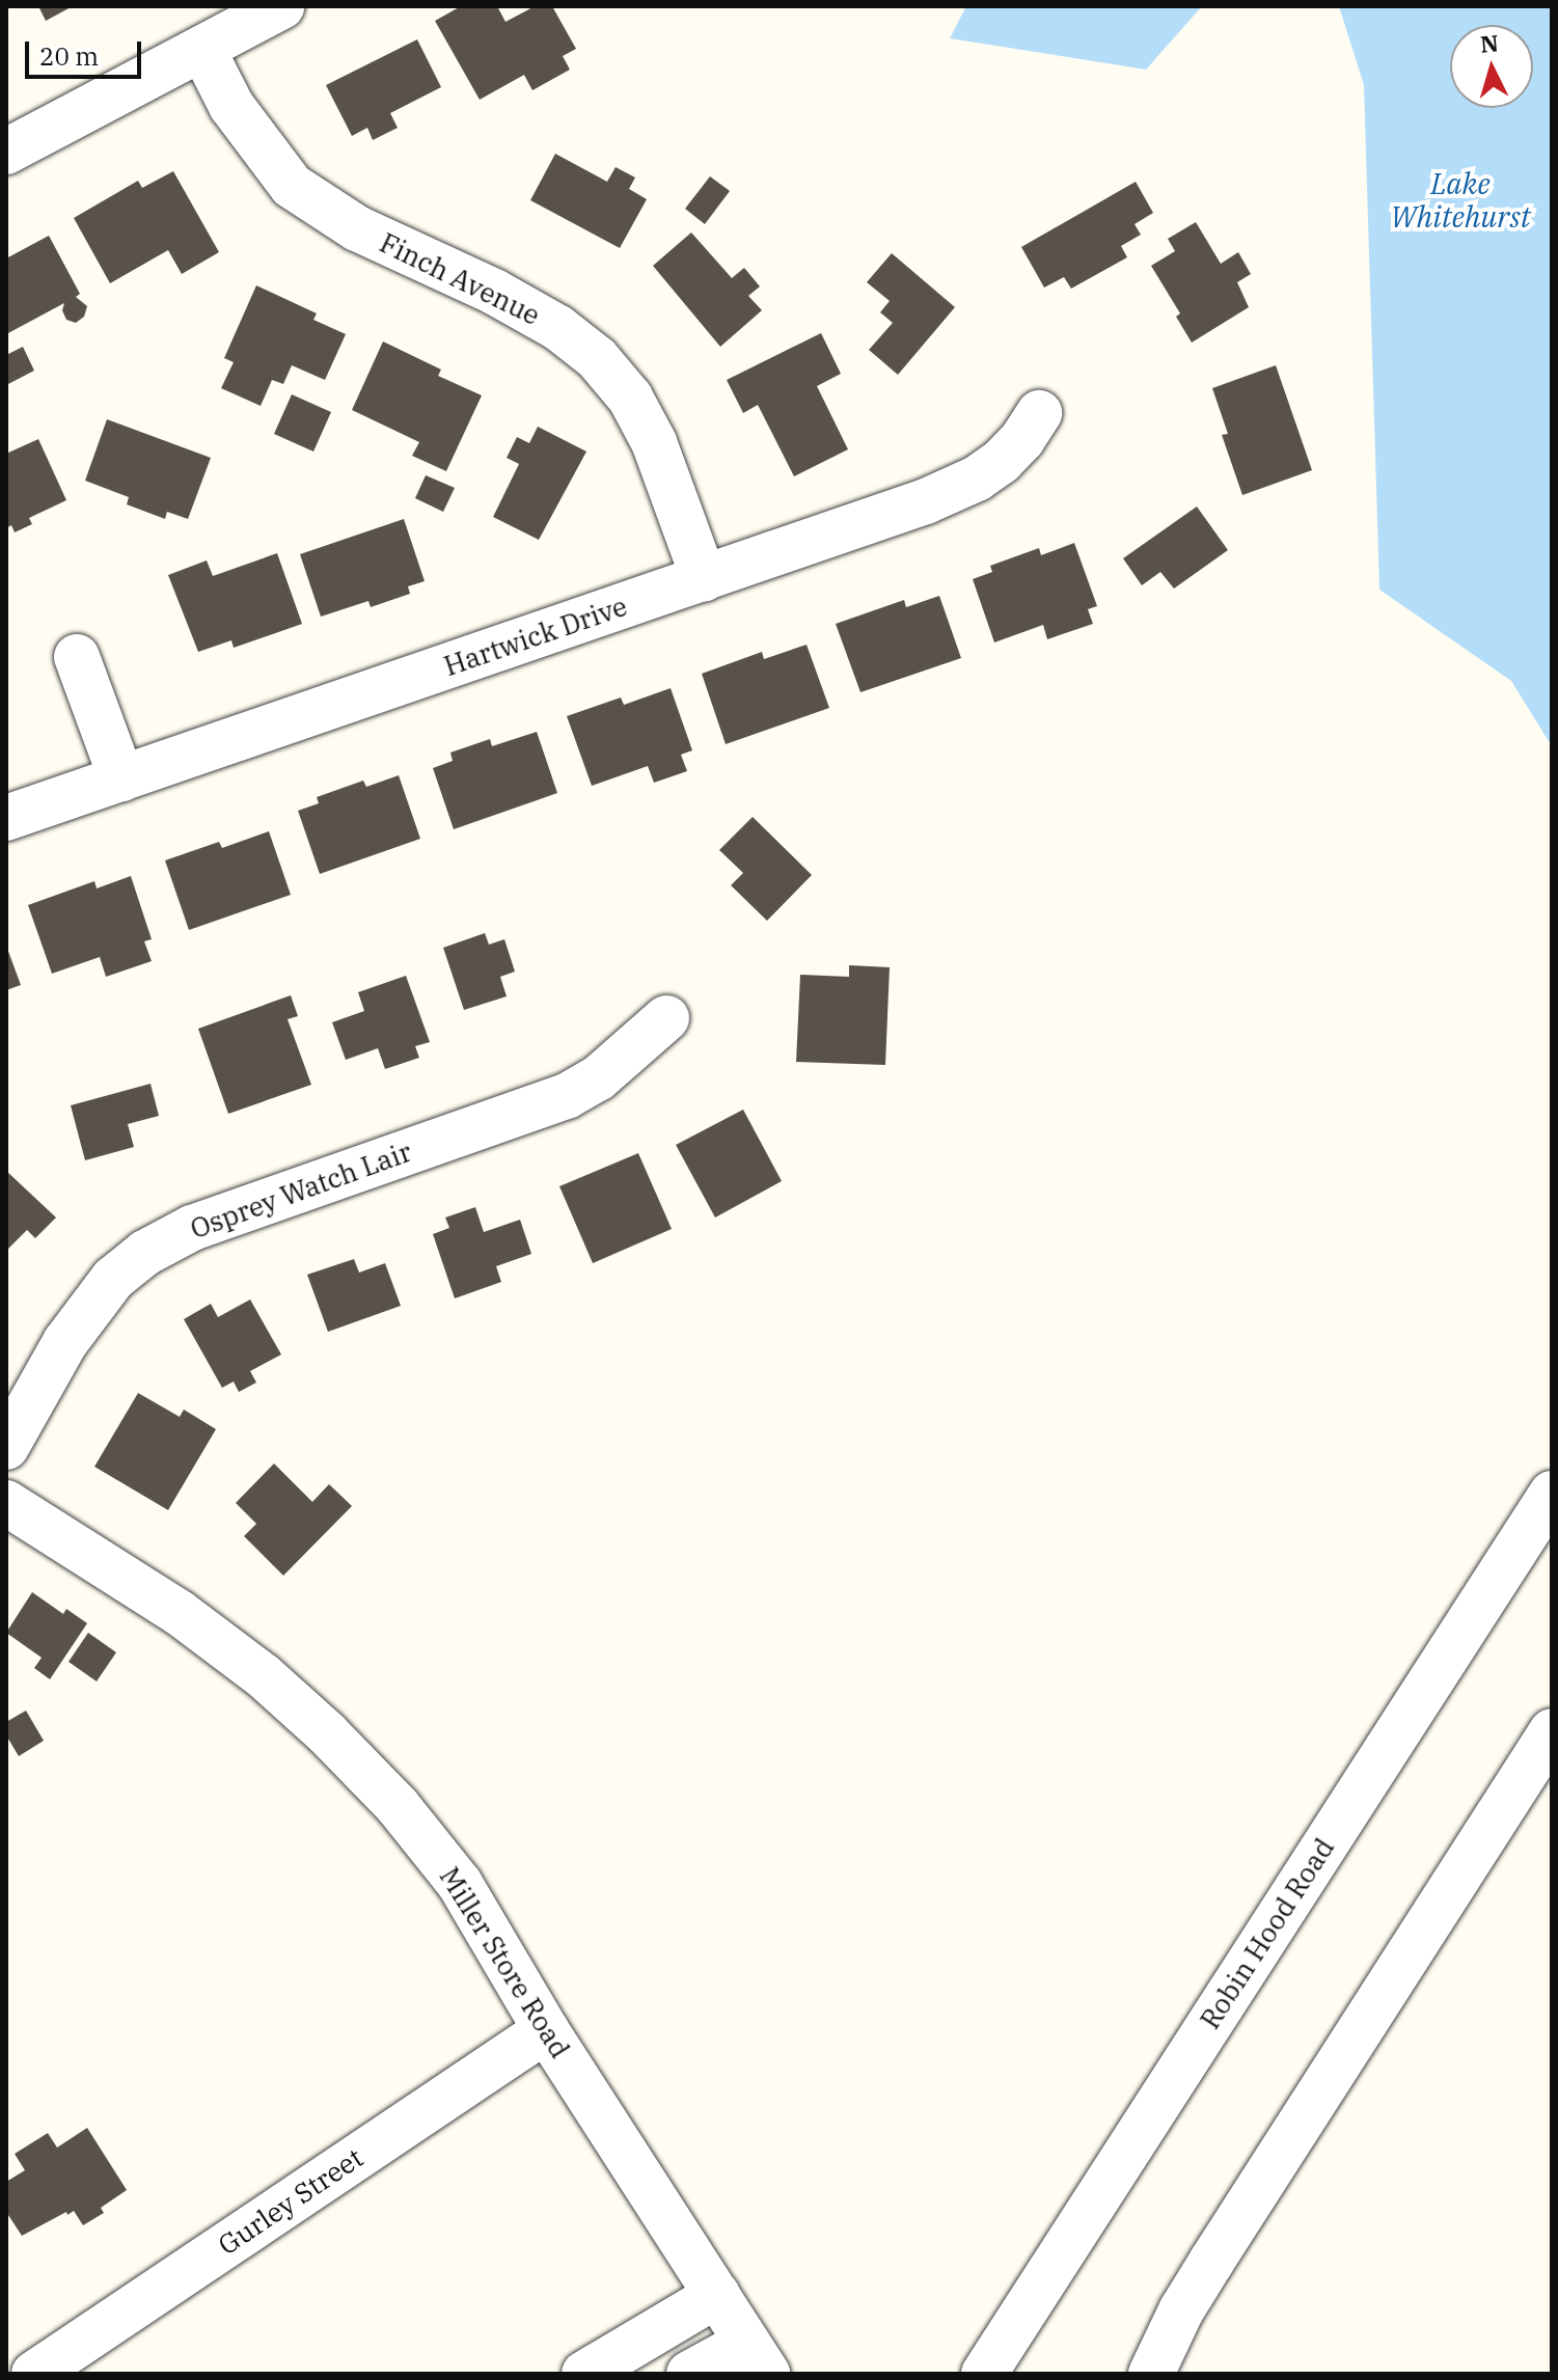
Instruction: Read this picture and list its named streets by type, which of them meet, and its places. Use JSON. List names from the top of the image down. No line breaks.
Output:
{"streets":{"street":["Finch Avenue","Hartwick Drive","Osprey Watch Lair","Robin Hood Road","Miller Store Road","Gurley Street"]},"crossings":[["Finch Avenue","Hartwick Drive"],["Miller Store Road","Gurley Street"]],"water":["Lake Whitehurst"],"scale_bar":"20 m","north":"top"}
